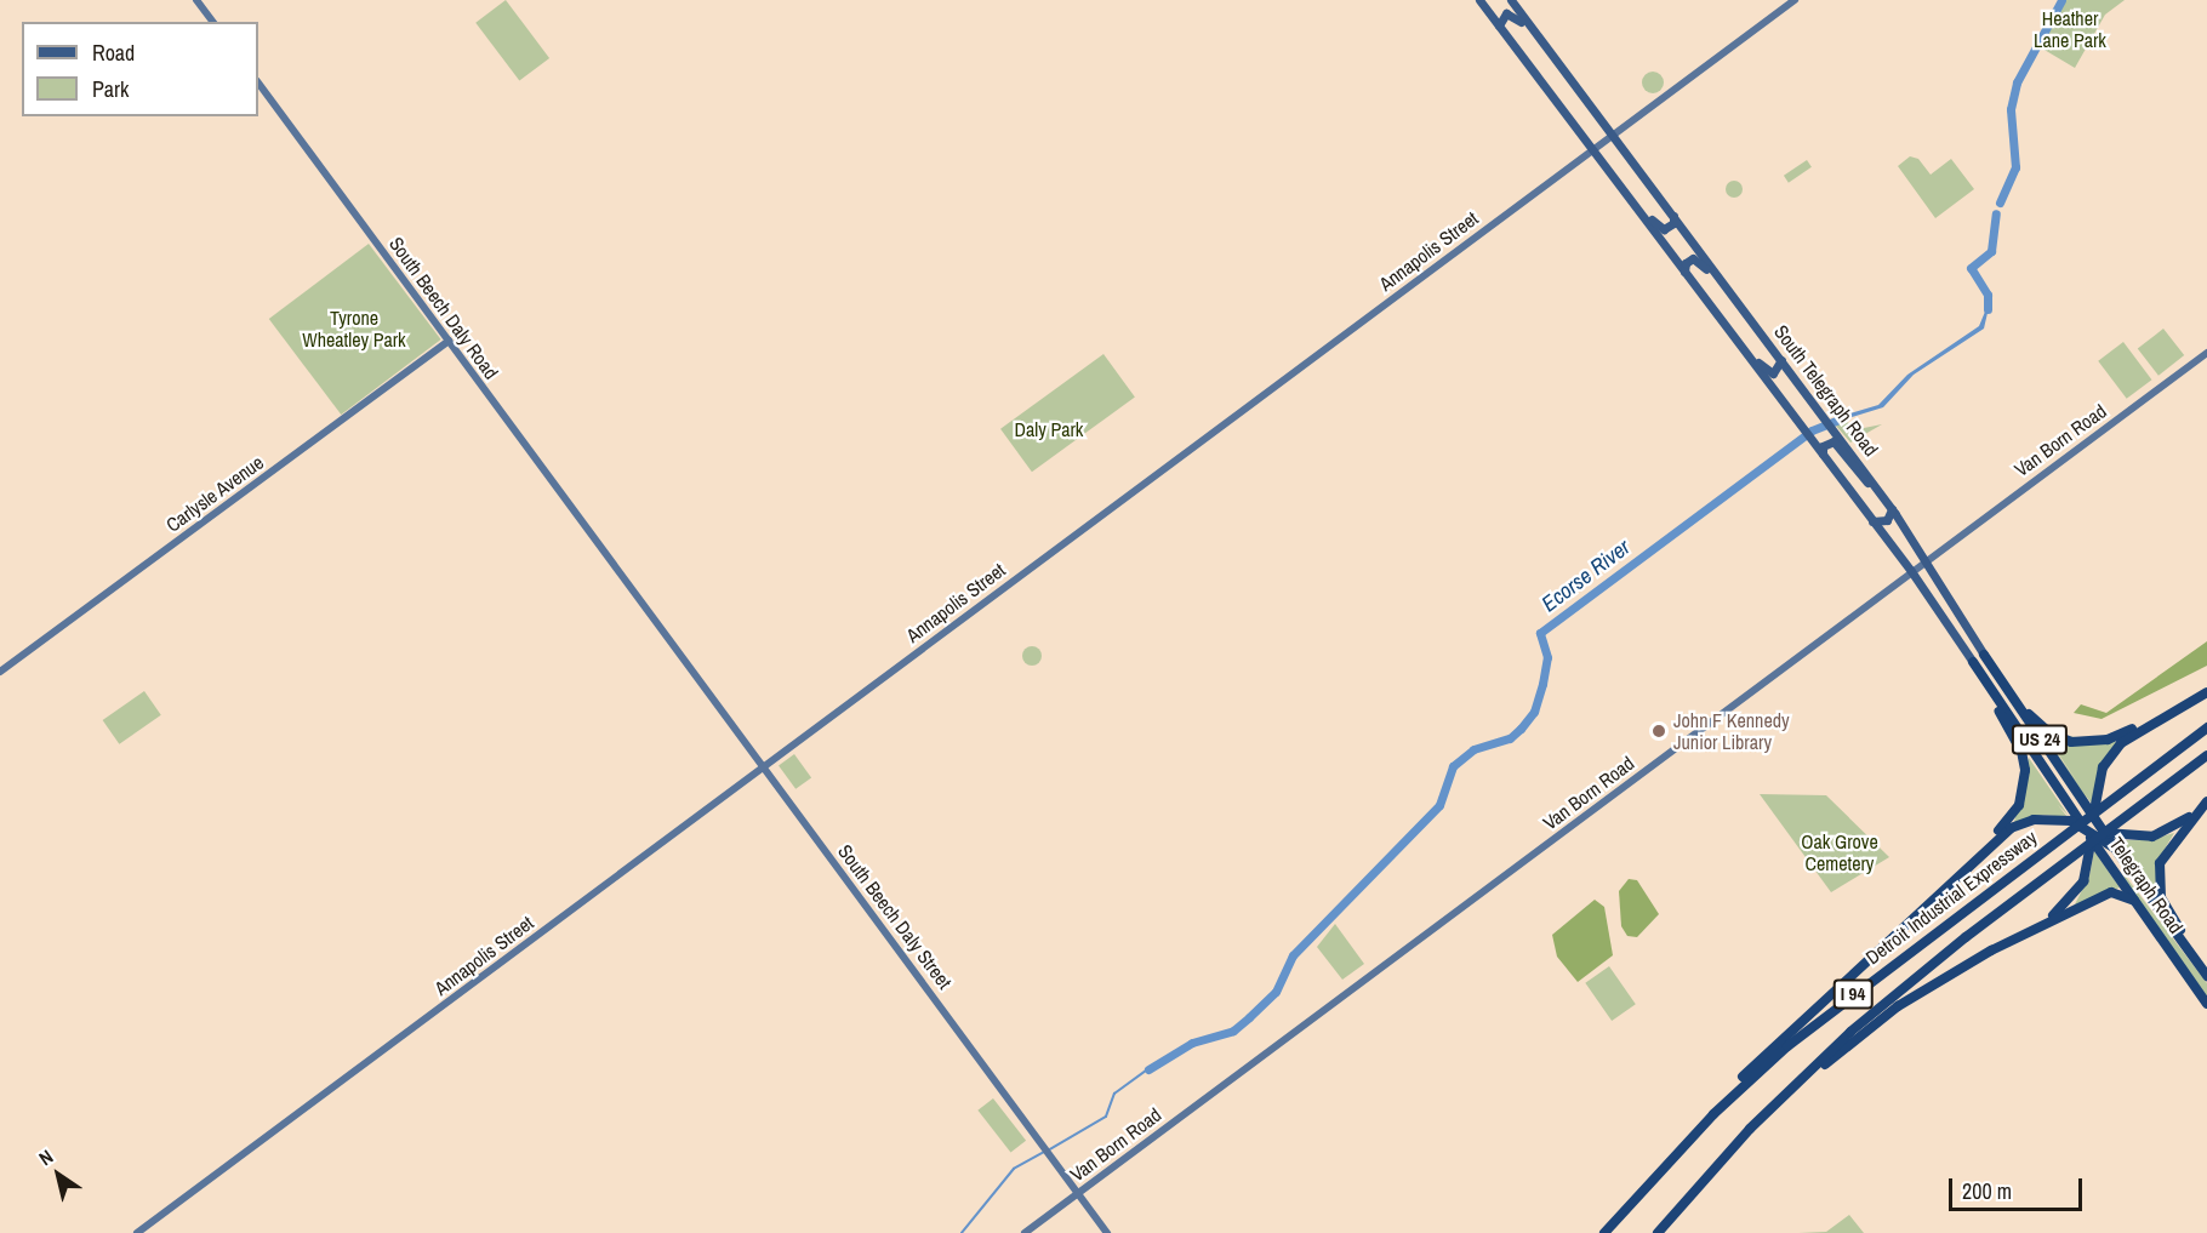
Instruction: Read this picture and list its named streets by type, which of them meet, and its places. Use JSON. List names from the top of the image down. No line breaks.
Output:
{"streets":{"highway":["South Telegraph Road","US 24","Telegraph Road","Detroit Industrial Expressway","I 94"],"main road":["Annapolis Street","South Beech Daly Road","Van Born Road","Carlysle Avenue","South Beech Daly Street"]},"crossings":[["Annapolis Street","South Beech Daly Road"],["Annapolis Street","South Telegraph Road"],["Annapolis Street","South Beech Daly Street"],["South Beech Daly Road","Carlysle Avenue"],["South Beech Daly Road","South Beech Daly Street"],["South Telegraph Road","Van Born Road"],["South Telegraph Road","Telegraph Road"],["Van Born Road","South Beech Daly Street"]],"water":["Ecorse River"],"parks":["Heather Lane Park","Tyrone Wheatley Park","Daly Park","Oak Grove Cemetery"],"places":["John F Kennedy Junior Library"],"legend":["Road","Park"],"scale_bar":"200 m","north":"top left"}
